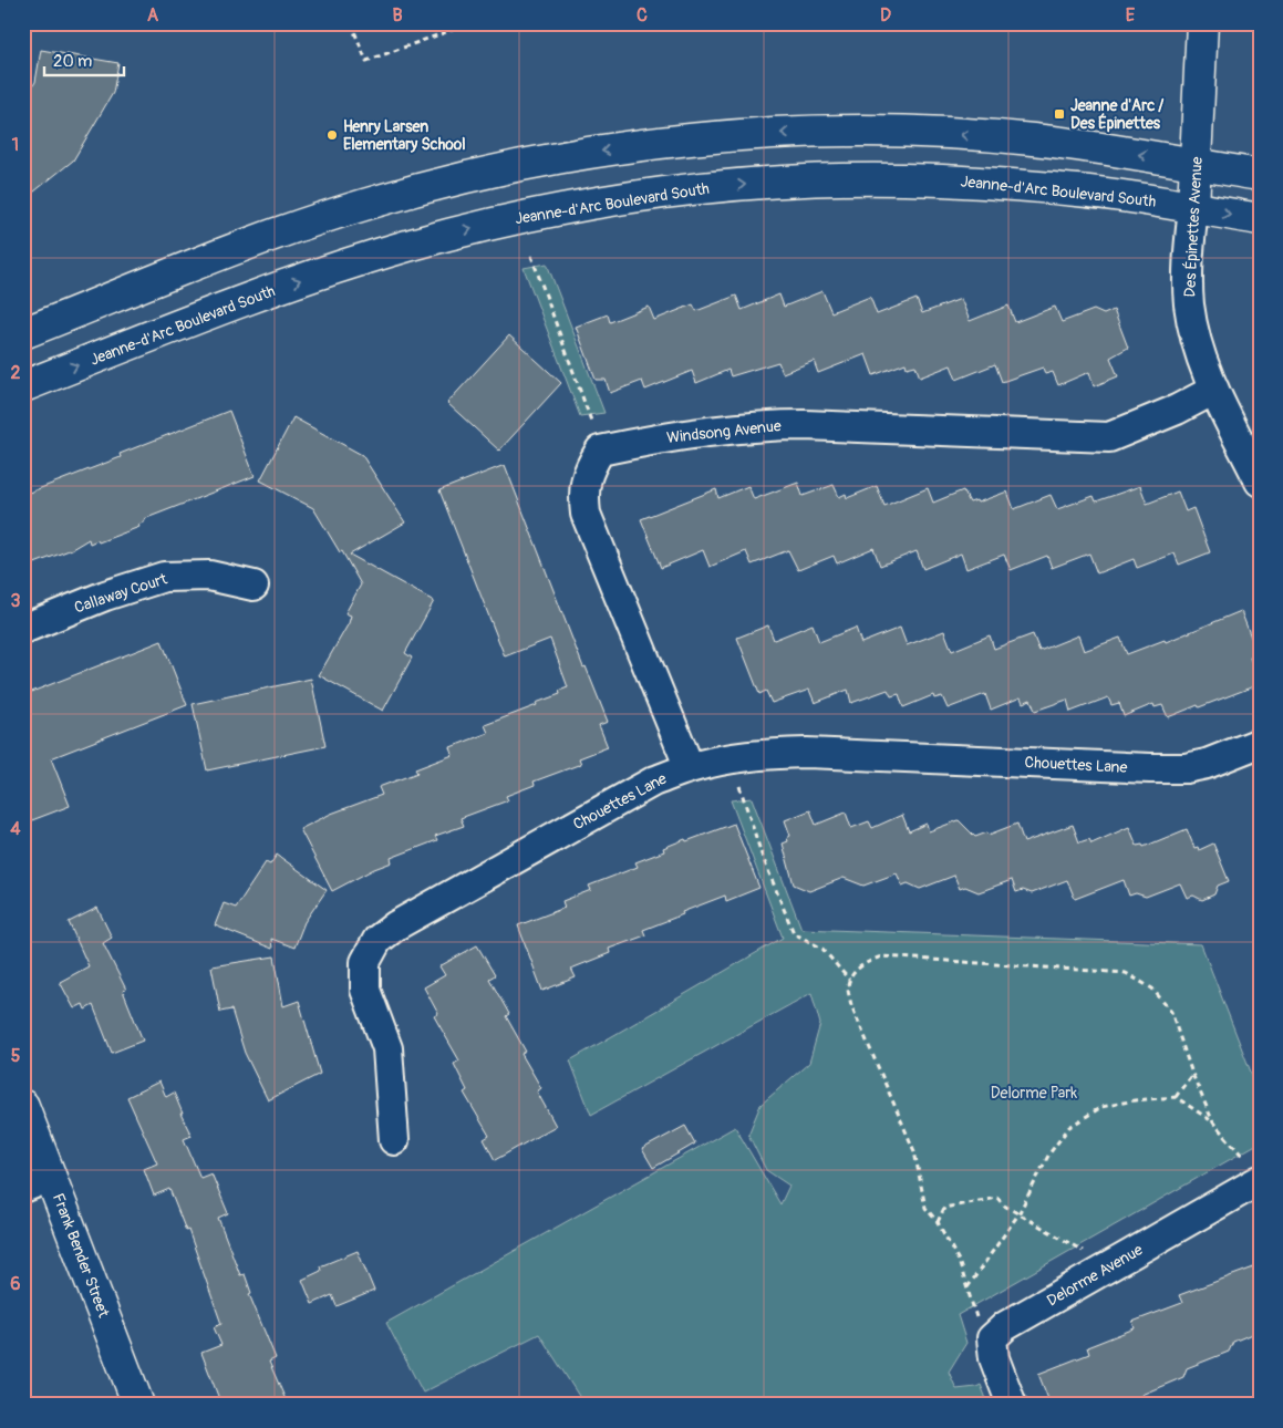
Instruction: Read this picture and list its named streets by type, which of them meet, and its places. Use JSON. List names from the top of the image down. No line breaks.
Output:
{"streets":{"main road":["Jeanne-d'Arc Boulevard South","Des Épinettes Avenue","Frank Bender Street"],"street":["Windsong Avenue","Callaway Court","Chouettes Lane","Delorme Avenue"]},"crossings":[["Jeanne-d'Arc Boulevard South","Des Épinettes Avenue"],["Des Épinettes Avenue","Windsong Avenue"]],"parks":["Delorme Park"],"places":{"transit":["Jeanne d'Arc / Des Épinettes"],"other":["Henry Larsen Elementary School"]},"scale_bar":"20 m","grid":{"columns":["A","B","C","D","E"],"rows":["1","2","3","4","5","6"]}}
